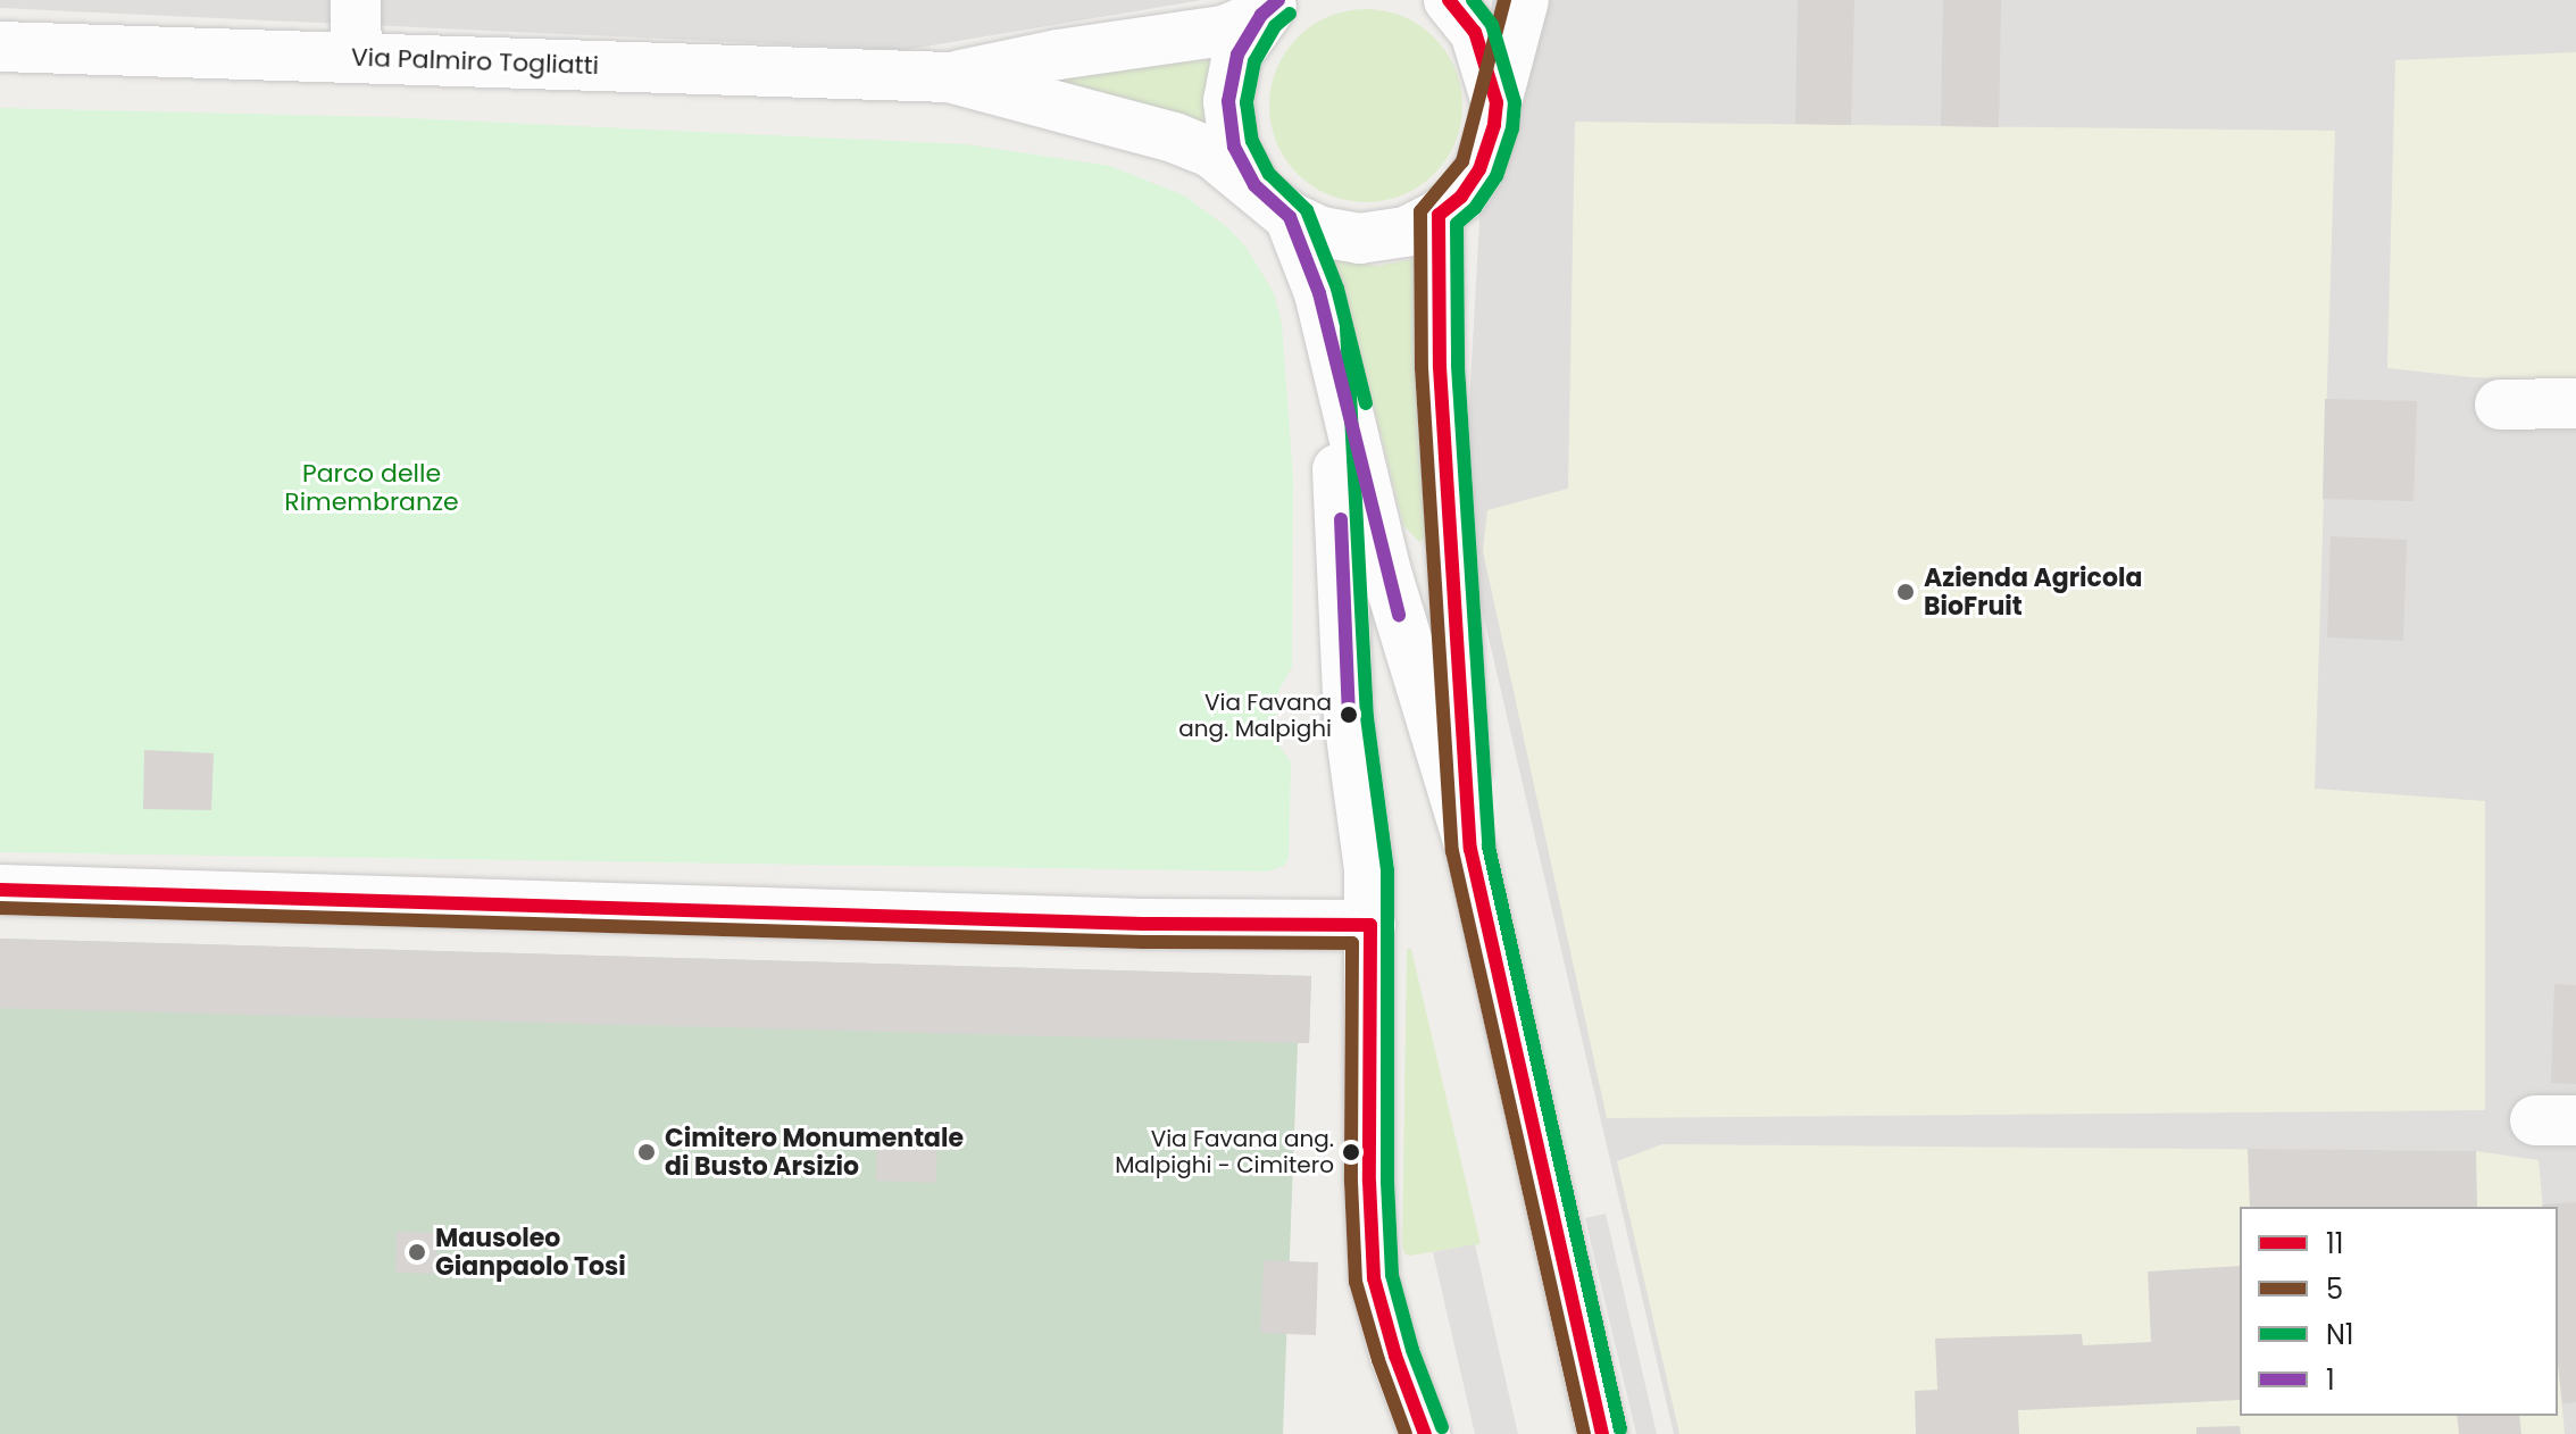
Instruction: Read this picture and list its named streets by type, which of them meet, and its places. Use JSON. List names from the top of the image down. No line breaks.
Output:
{"streets":{"street":["Via Palmiro Togliatti"]},"parks":["Parco delle Rimembranze"],"places":["Azienda Agricola BioFruit","Via Favana ang. Malpighi","Cimitero Monumentale di Busto Arsizio","Via Favana ang. Malpighi - Cimitero","Mausoleo Gianpaolo Tosi"],"lines":["transit line 11","transit line 5","transit line N1","transit line 1"],"legend":["11","5","N1","1"]}
